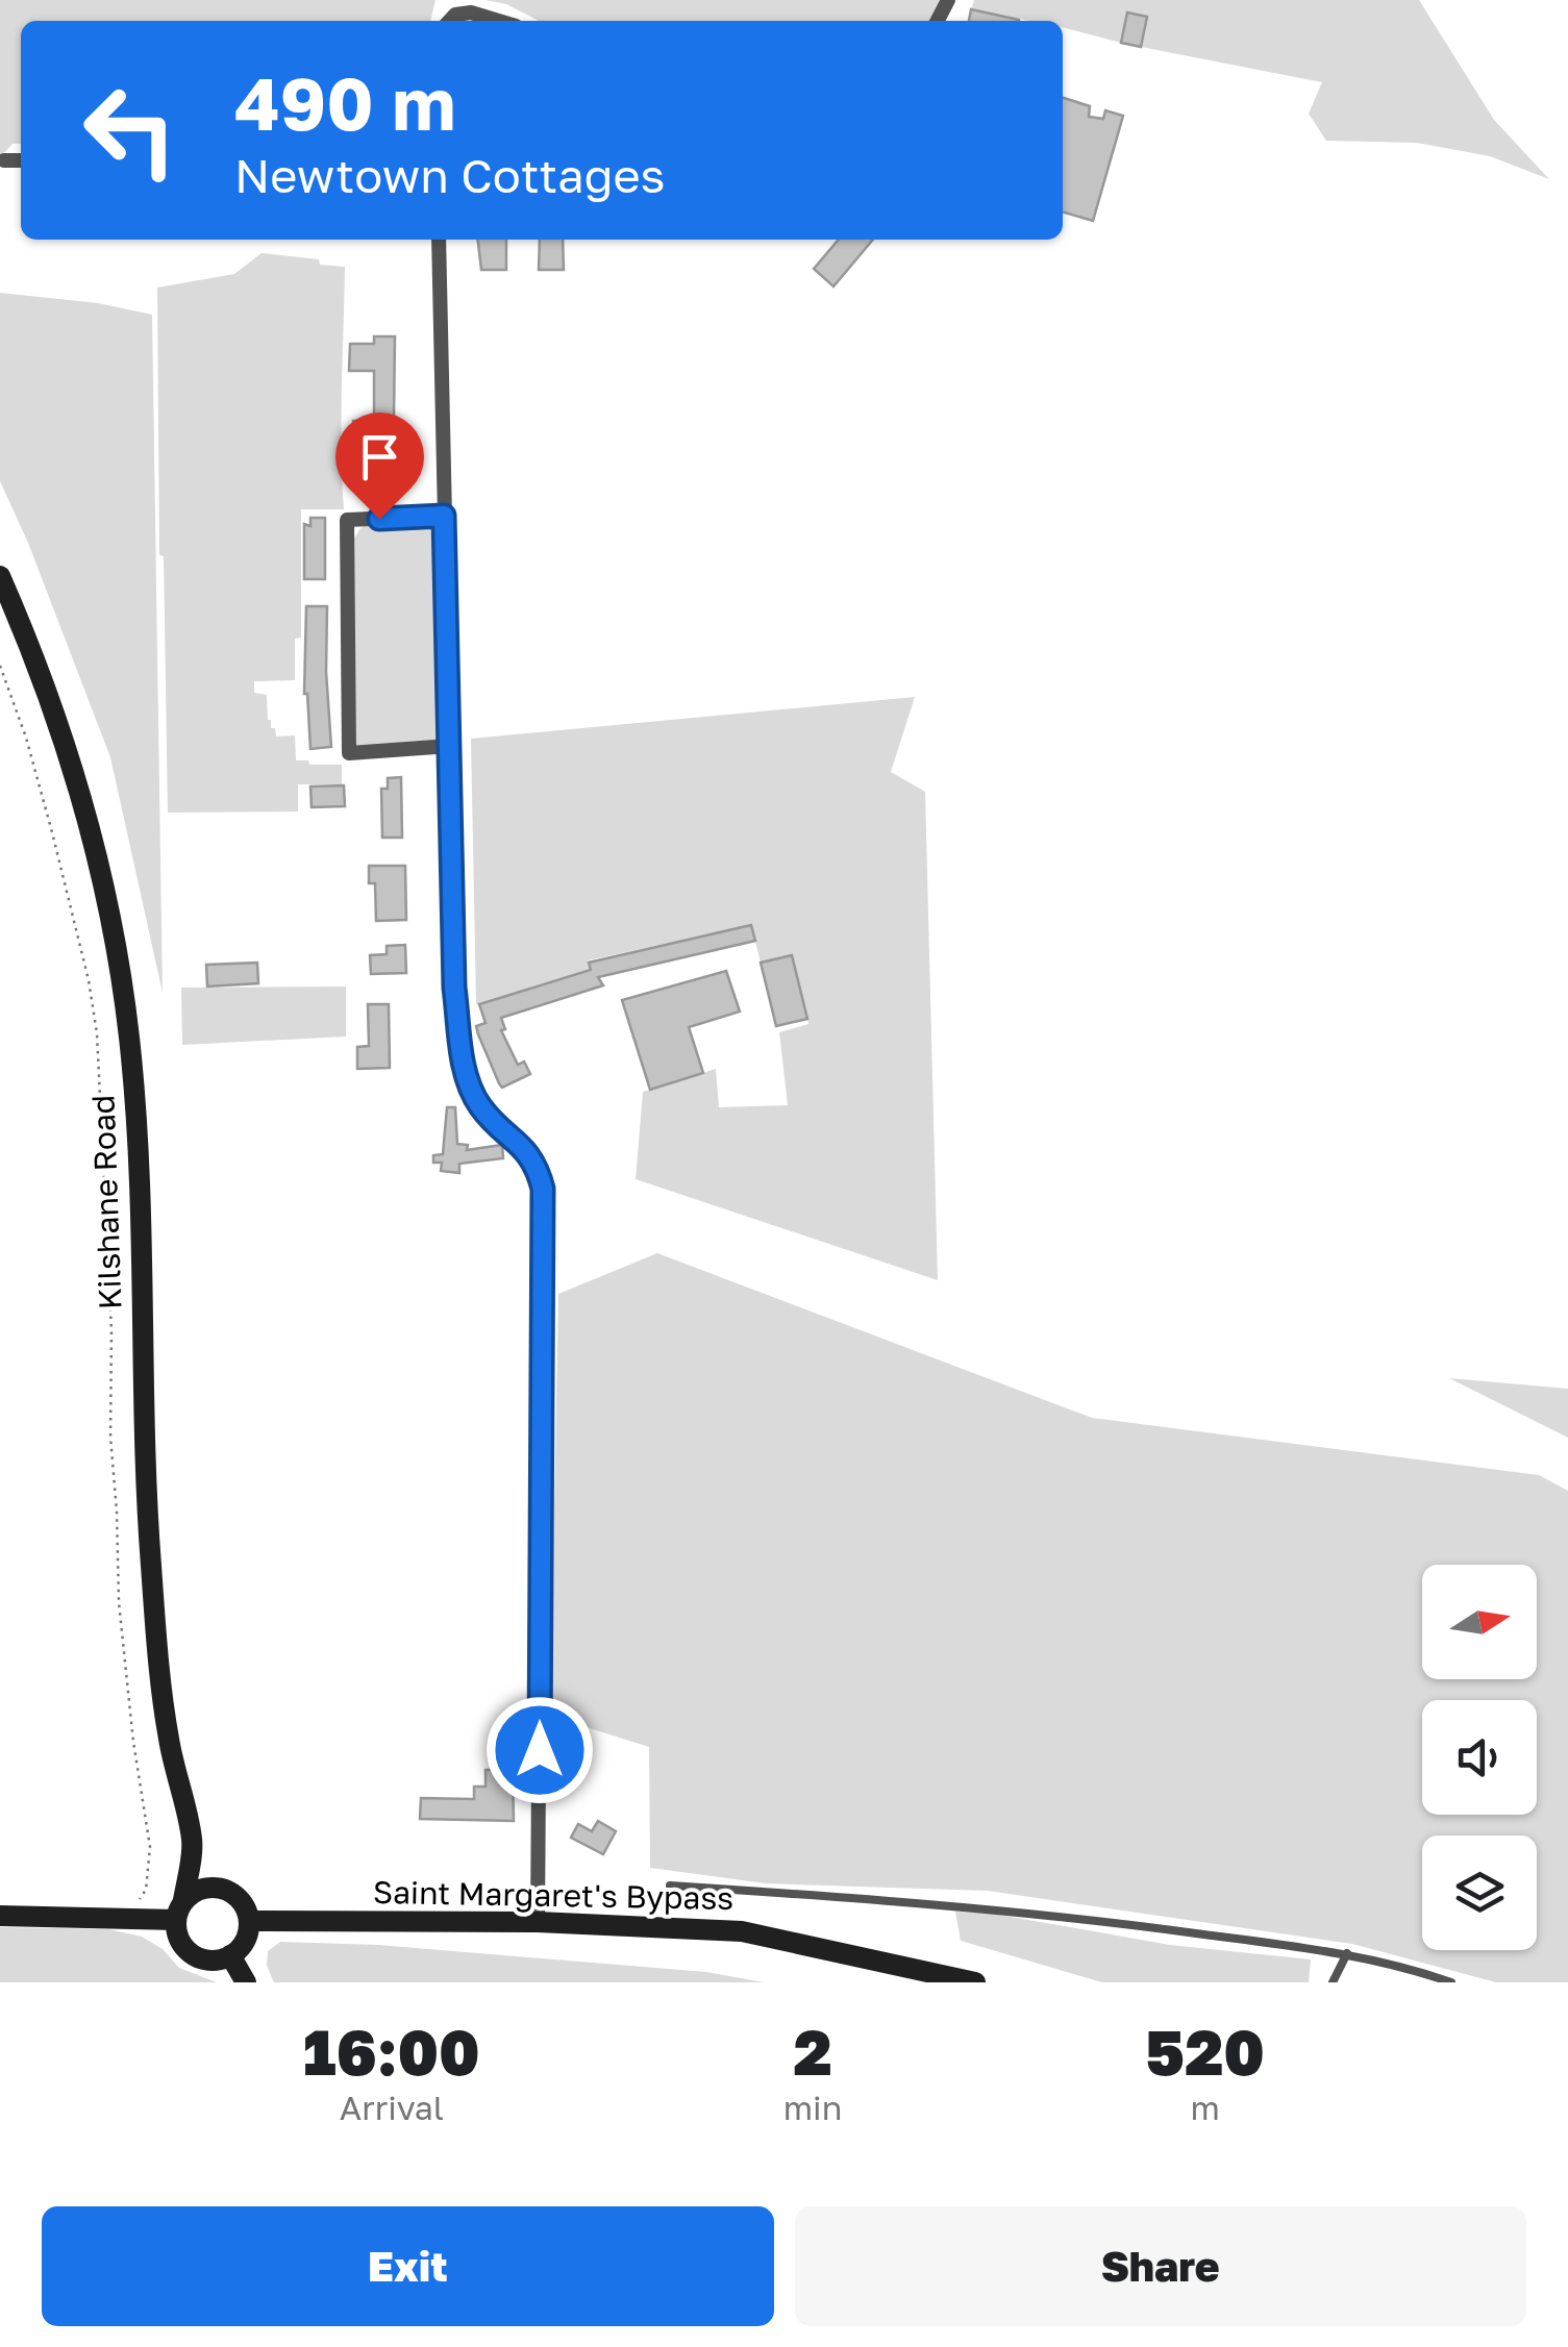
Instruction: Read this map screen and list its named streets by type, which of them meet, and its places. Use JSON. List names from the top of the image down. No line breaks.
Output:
{"streets":{"street":["Kilshane Road","Saint Margaret's Bypass"]},"crossings":[["Kilshane Road","Saint Margaret's Bypass"]],"north":"right","page":{"turn":["490 m","Newtown Cottages"],"eta":["16:00","Arrival","2","min","520","m"],"buttons":["Exit","Share"]}}
